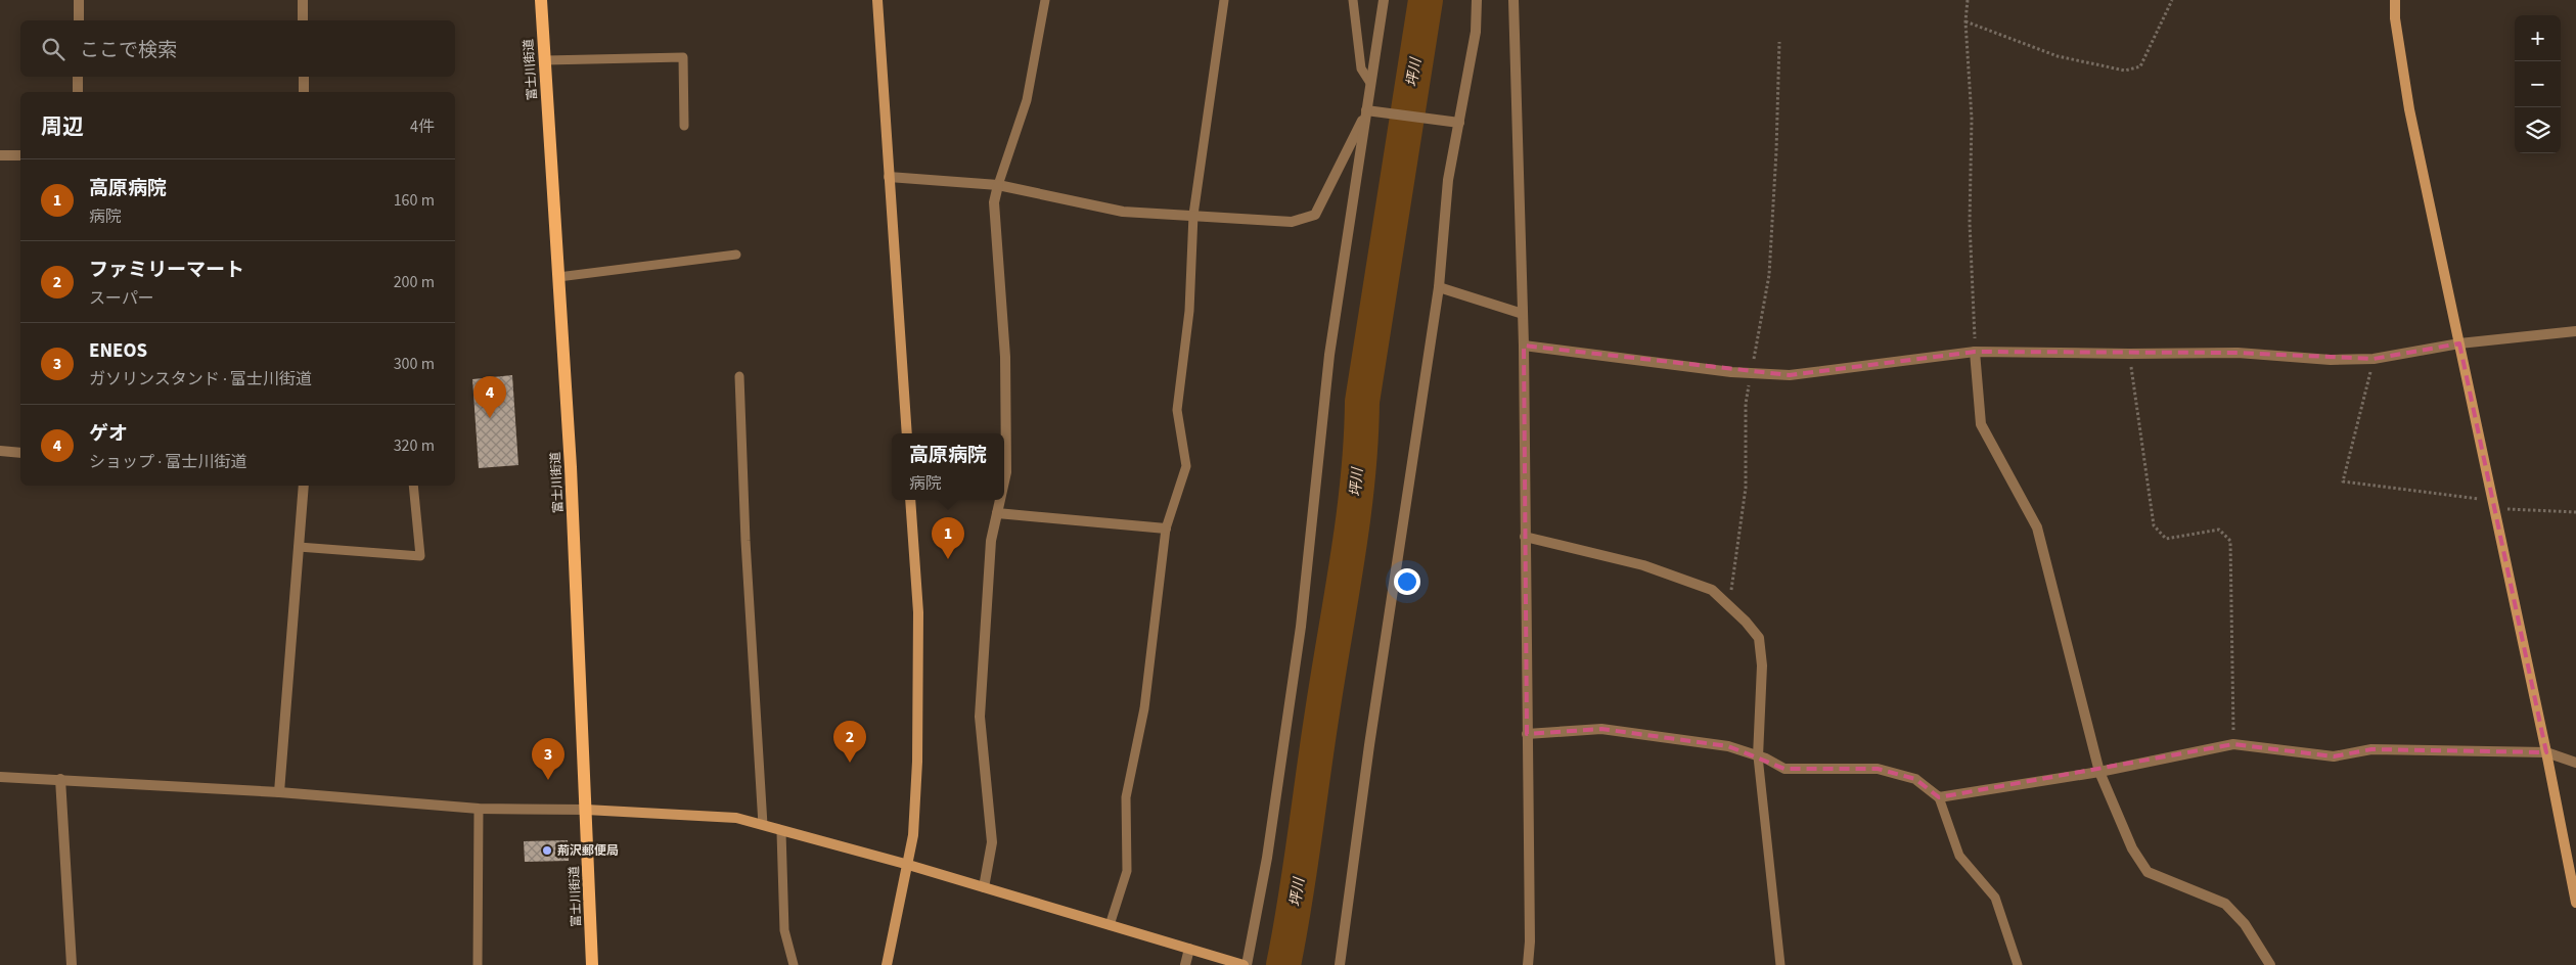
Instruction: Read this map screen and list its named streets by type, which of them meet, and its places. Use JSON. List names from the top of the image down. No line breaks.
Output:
{"streets":{"main road":["富士川街道"]},"water":["坪川"],"places":["荊沢郵便局"],"page":{"map_buttons":["+","−"],"search":"ここで検索","heading":["周辺","4件"],"list":[{"mark":"1","name":"高原病院","note":"病院","value":"160 m"},{"mark":"2","name":"ファミリーマート","note":"スーパー","value":"200 m"},{"mark":"3","name":"ENEOS","note":"ガソリンスタンド · 富士川街道","value":"300 m"},{"mark":"4","name":"ゲオ","note":"ショップ · 富士川街道","value":"320 m"}],"pins":["4","1","2","3"],"popup":["高原病院","病院"]}}
